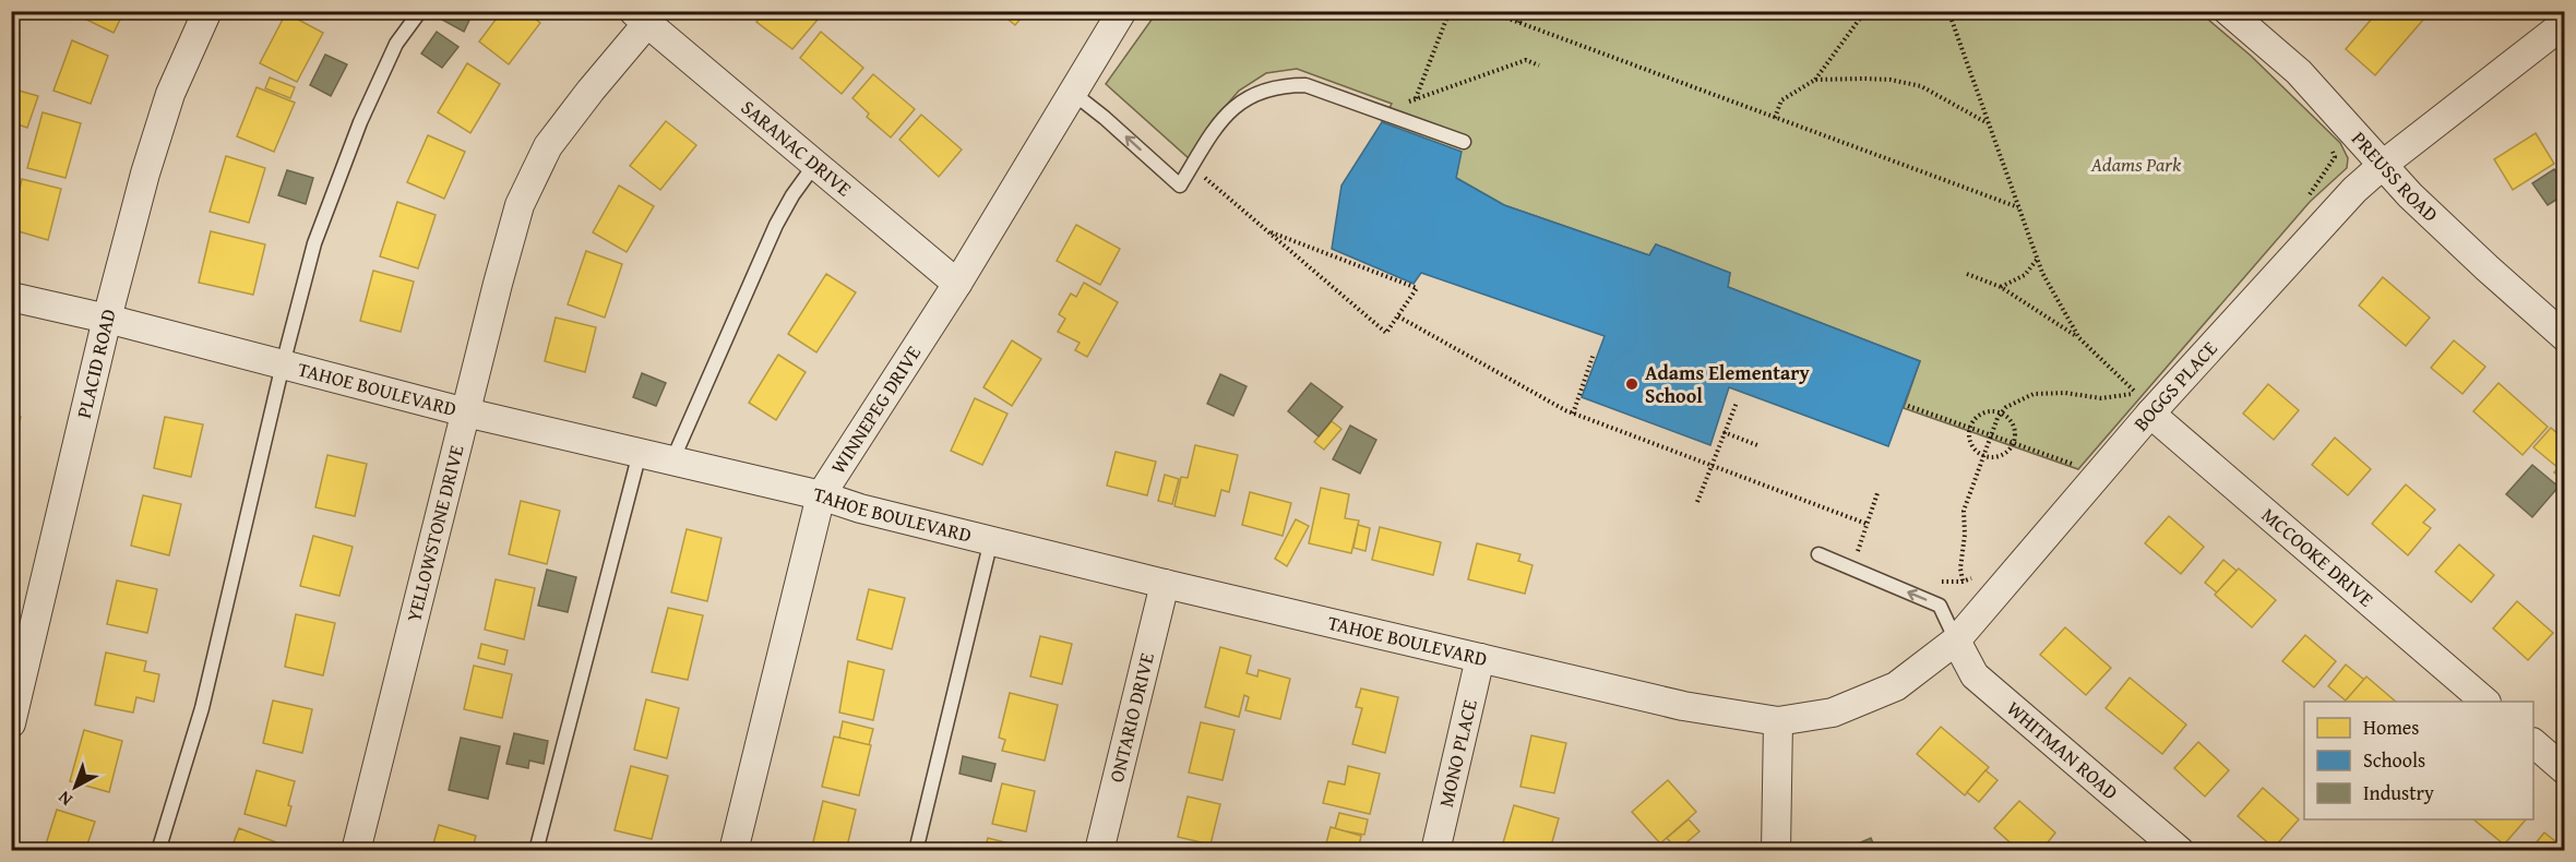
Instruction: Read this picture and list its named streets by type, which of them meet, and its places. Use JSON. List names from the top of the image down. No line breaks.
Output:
{"streets":{"street":["SARANAC DRIVE","PREUSS ROAD","PLACID ROAD","BOGGS PLACE","TAHOE BOULEVARD","WINNEPEG DRIVE","YELLOWSTONE DRIVE","MCCOOKE DRIVE","ONTARIO DRIVE","WHITMAN ROAD","MONO PLACE"]},"crossings":[["SARANAC DRIVE","WINNEPEG DRIVE"],["SARANAC DRIVE","YELLOWSTONE DRIVE"],["PREUSS ROAD","BOGGS PLACE"],["PLACID ROAD","TAHOE BOULEVARD"],["BOGGS PLACE","TAHOE BOULEVARD"],["BOGGS PLACE","MCCOOKE DRIVE"],["BOGGS PLACE","WHITMAN ROAD"],["TAHOE BOULEVARD","WINNEPEG DRIVE"],["TAHOE BOULEVARD","YELLOWSTONE DRIVE"],["TAHOE BOULEVARD","ONTARIO DRIVE"],["TAHOE BOULEVARD","MONO PLACE"]],"parks":["Adams Park"],"places":["Adams Elementary School"],"legend":["Homes","Schools","Industry"],"north":"bottom left"}
